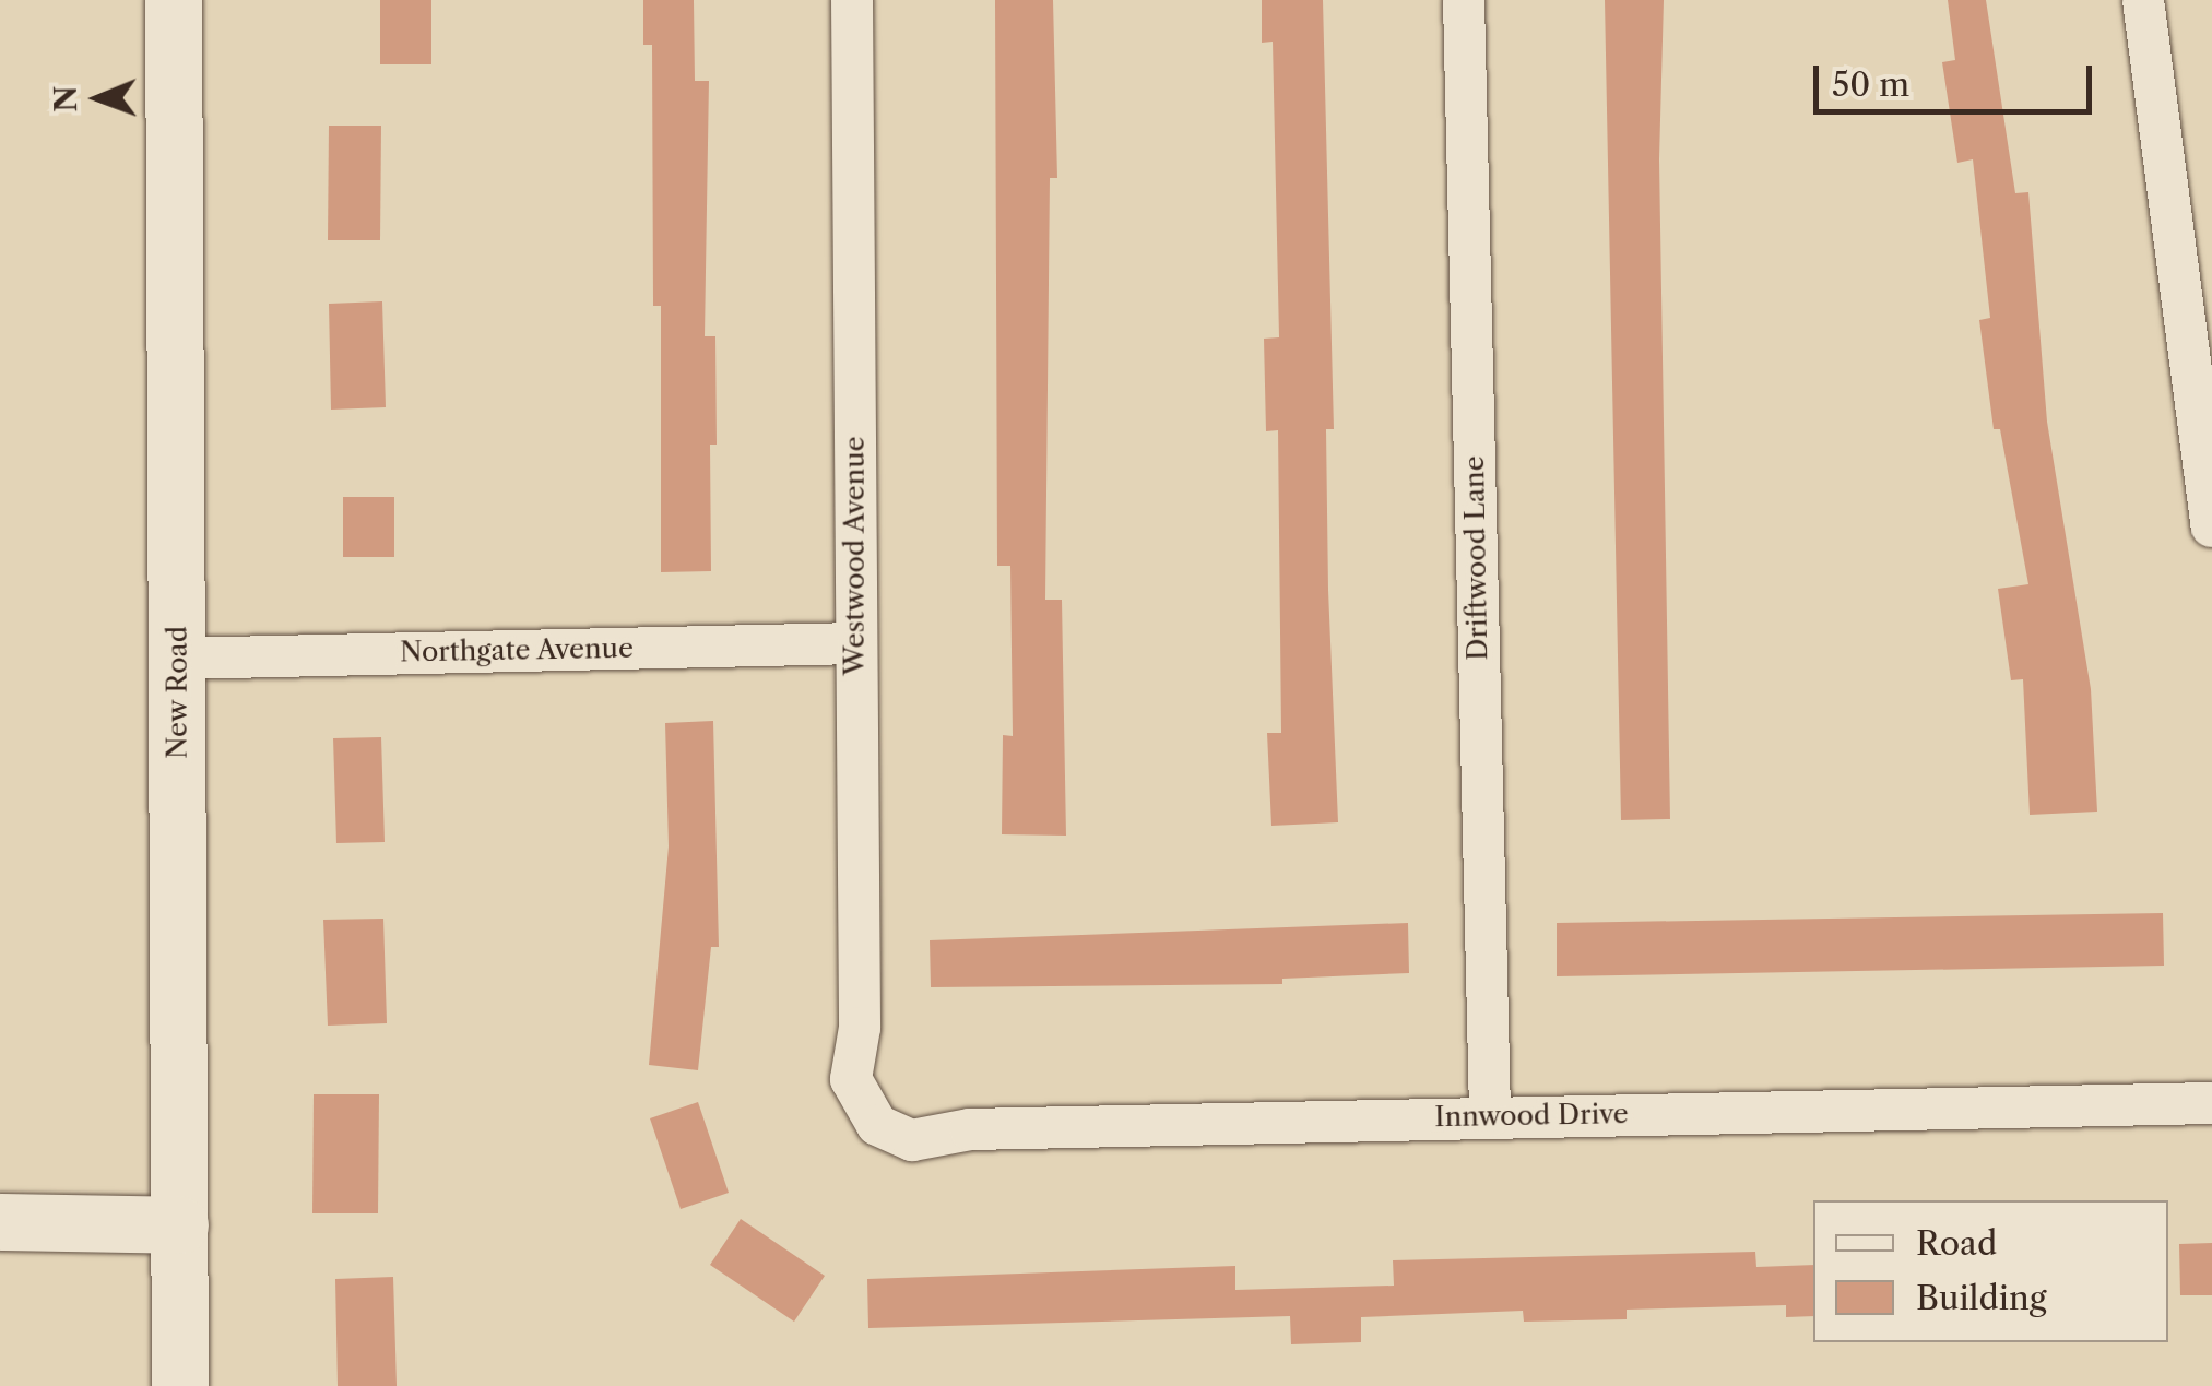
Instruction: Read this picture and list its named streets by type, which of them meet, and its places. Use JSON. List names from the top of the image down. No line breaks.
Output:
{"streets":{"street":["Westwood Avenue","Driftwood Lane","Northgate Avenue","New Road","Innwood Drive"]},"crossings":[["Westwood Avenue","Northgate Avenue"],["Westwood Avenue","Innwood Drive"],["Driftwood Lane","Innwood Drive"],["Northgate Avenue","New Road"]],"legend":["Road","Building"],"scale_bar":"50 m","north":"left"}
